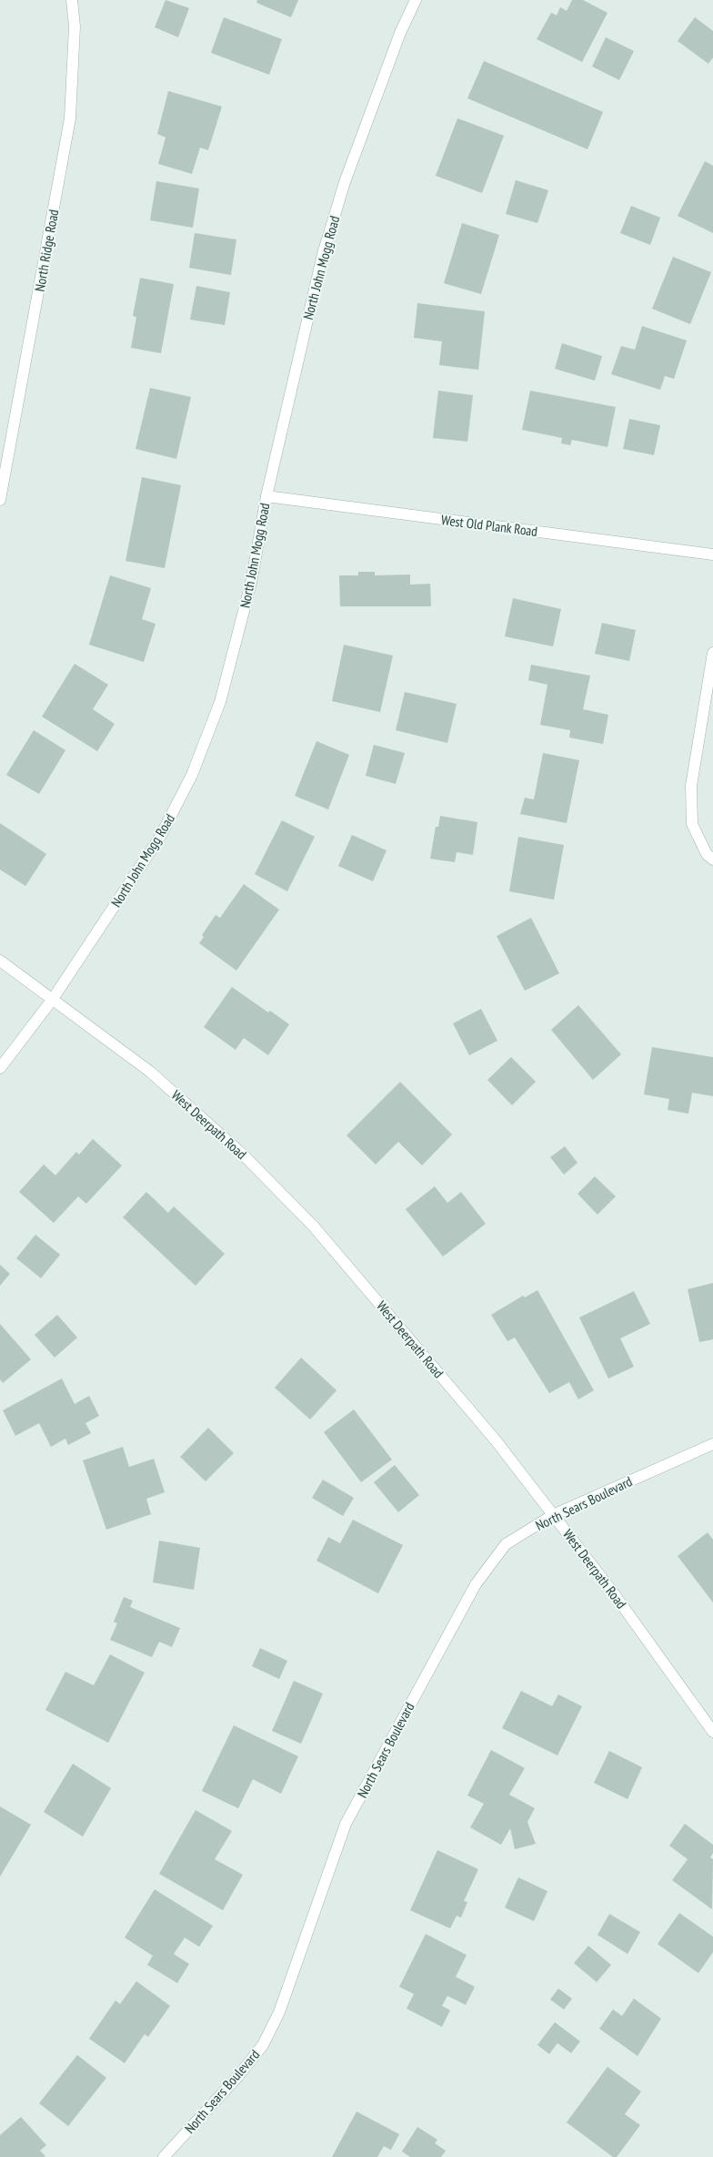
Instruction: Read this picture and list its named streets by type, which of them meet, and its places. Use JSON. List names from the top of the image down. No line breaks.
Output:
{"streets":{"street":["North Ridge Road","North John Mogg Road","West Old Plank Road","West Deerpath Road","North Sears Boulevard"]},"crossings":[["North John Mogg Road","West Old Plank Road"],["North John Mogg Road","West Deerpath Road"],["West Deerpath Road","North Sears Boulevard"]]}
